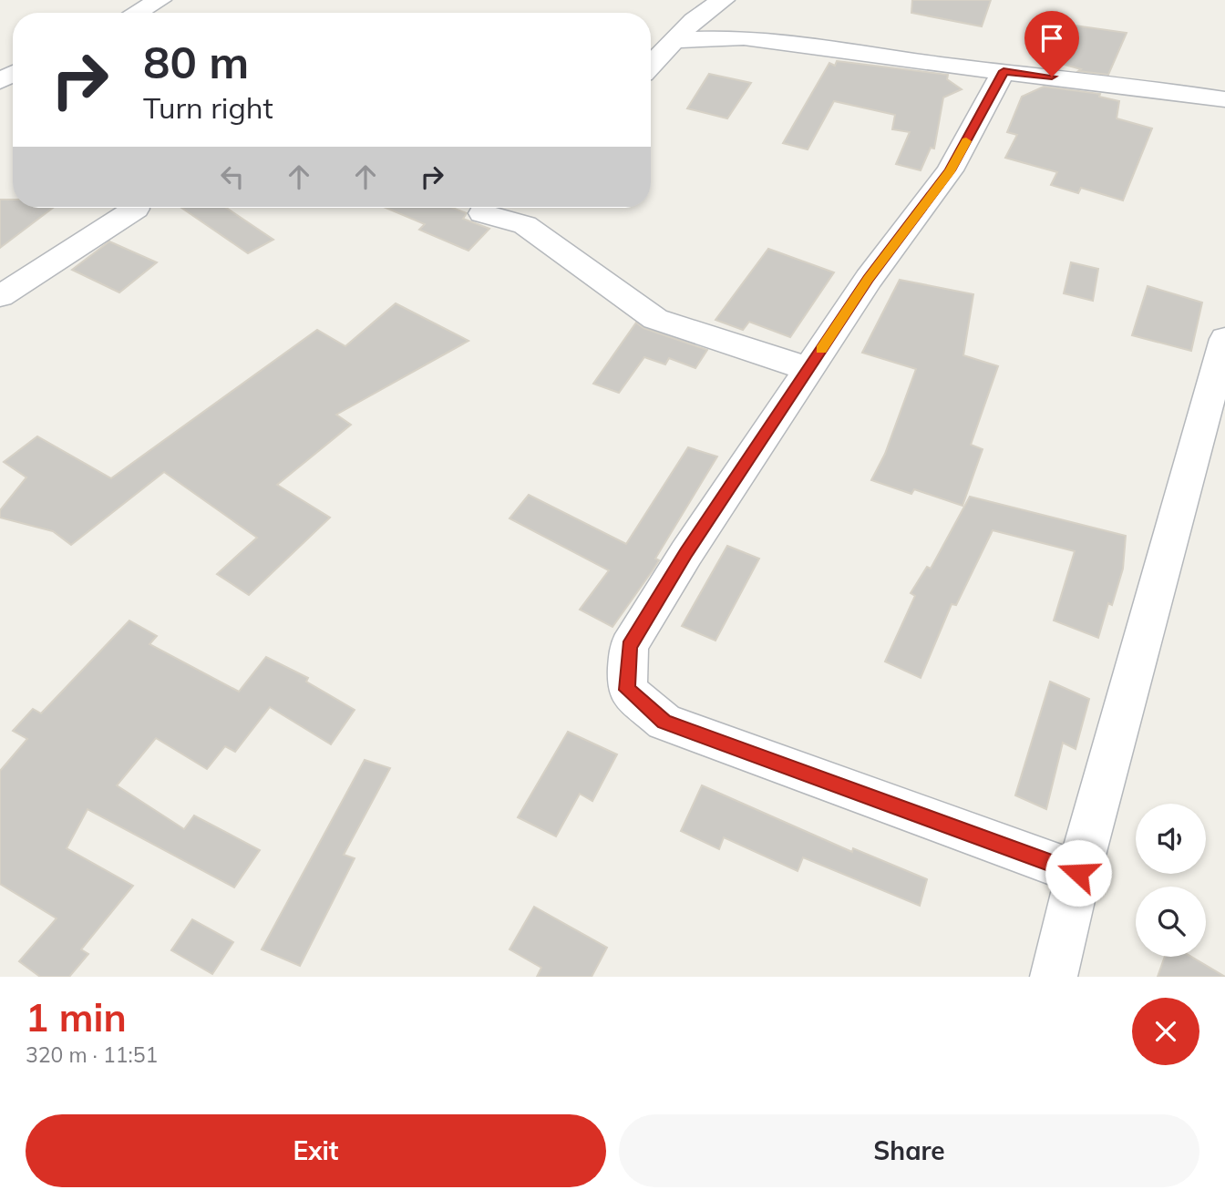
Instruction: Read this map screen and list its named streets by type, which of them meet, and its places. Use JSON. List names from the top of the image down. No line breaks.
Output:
{"page":{"turn":["80 m","Turn right"],"heading":["1 min","320 m · 11:51"],"buttons":["Exit","Share"]}}
